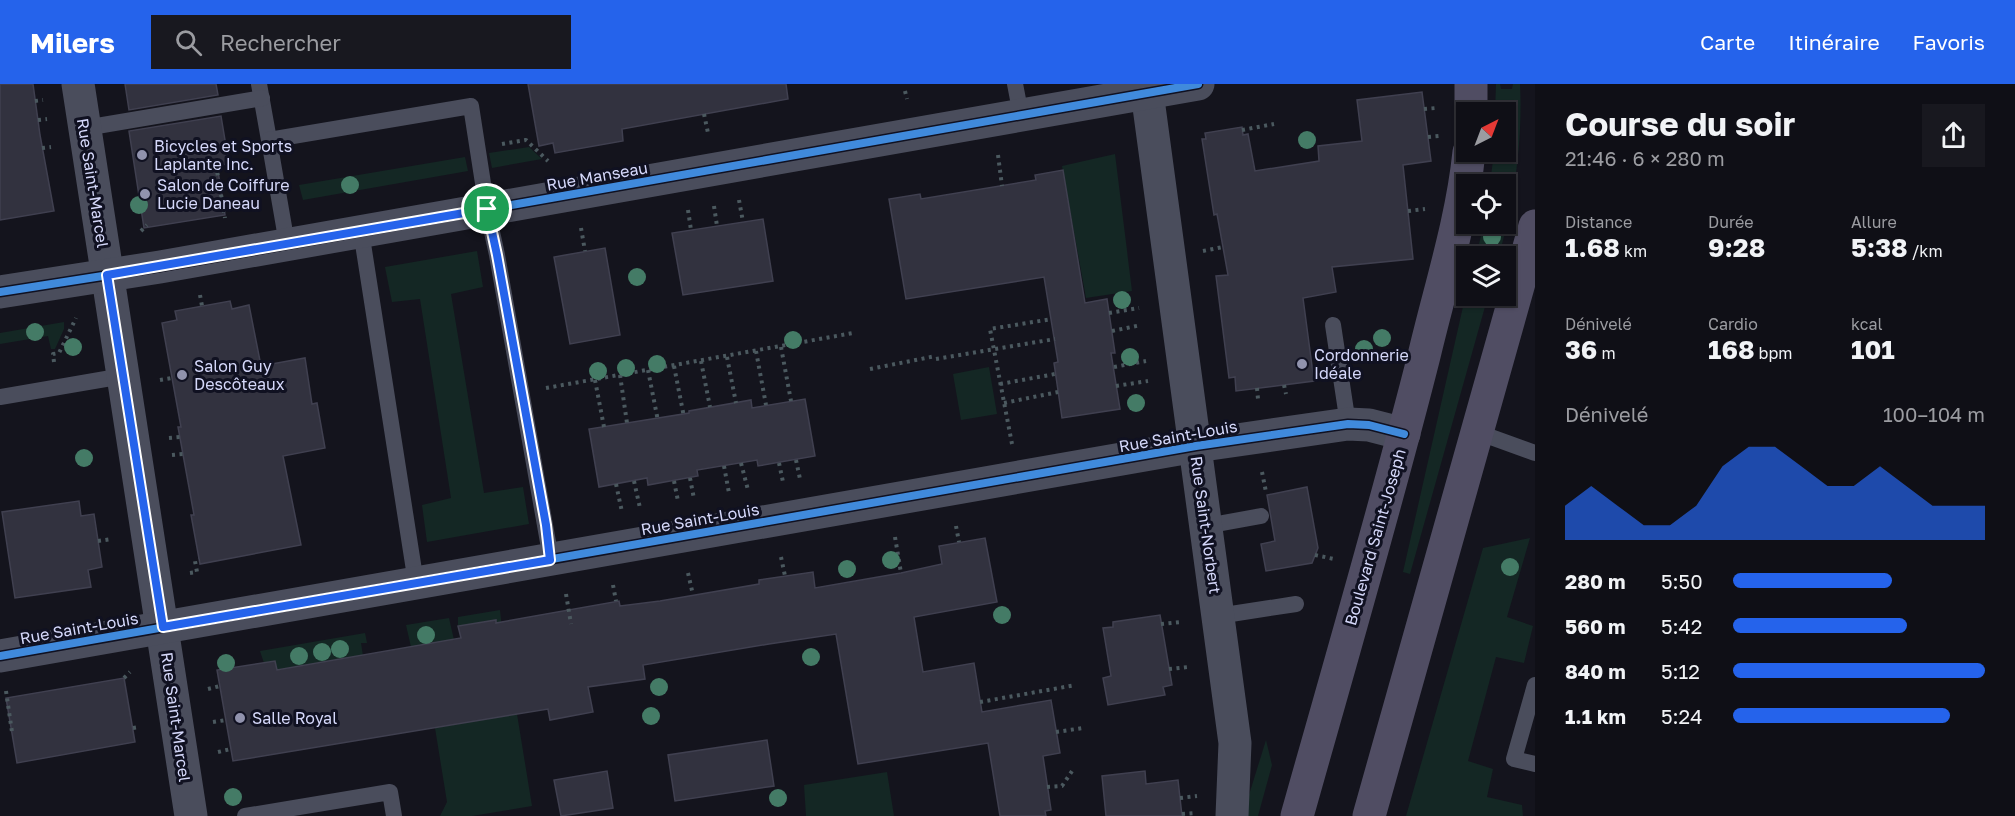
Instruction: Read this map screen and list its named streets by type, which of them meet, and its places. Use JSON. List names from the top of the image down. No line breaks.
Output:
{"streets":{"main road":["Boulevard Saint-Joseph"],"street":["Rue Manseau","Rue Saint-Marcel","Rue Saint-Louis","Rue Saint-Norbert"]},"crossings":[["Rue Manseau","Rue Saint-Marcel"],["Rue Manseau","Rue Saint-Norbert"],["Rue Saint-Marcel","Rue Saint-Louis"],["Rue Saint-Louis","Rue Saint-Norbert"],["Rue Saint-Louis","Boulevard Saint-Joseph"]],"places":["Bicycles et Sports Laplante Inc.","Salon de Coiffure Lucie Daneau","Cordonnerie Idéale","Salon Guy Descôteaux","Salle Royal"],"north":"top right","page":{"header":"Milers","search":"Rechercher","nav":["Carte","Itinéraire","Favoris"],"heading":["Course du soir","21:46 · 6 × 280 m"],"stats":[["Distance","1.68 km"],["Durée","9:28"],["Allure","5:38 /km"],["Dénivelé","36 m"],["Cardio","168 bpm"],["kcal","101"]],"chart":["Dénivelé","100–104 m"],"list":[{"name":"280 m","note":"5:50"},{"name":"560 m","note":"5:42"},{"name":"840 m","note":"5:12"},{"name":"1.1 km","note":"5:24"}]}}
